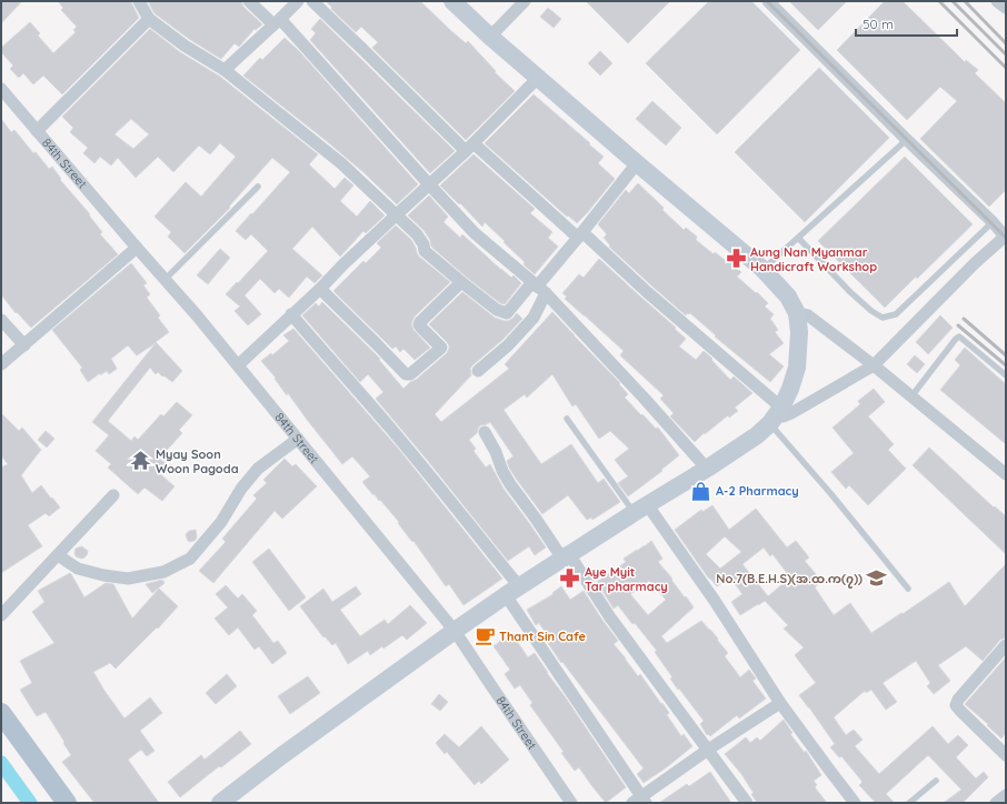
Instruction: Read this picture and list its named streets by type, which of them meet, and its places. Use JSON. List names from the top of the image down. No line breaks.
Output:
{"streets":{"street":["84th Street"]},"places":{"pharmacy":["Aung Nan Myanmar Handicraft Workshop","Aye Myit Tar pharmacy"],"temple":["Myay Soon Woon Pagoda"],"shop":["A-2 Pharmacy"],"school or university":["No.7(B.E.H.S)(အ.ထ.က(၇))"],"cafe":["Thant Sin Cafe"]},"scale_bar":"50 m"}
